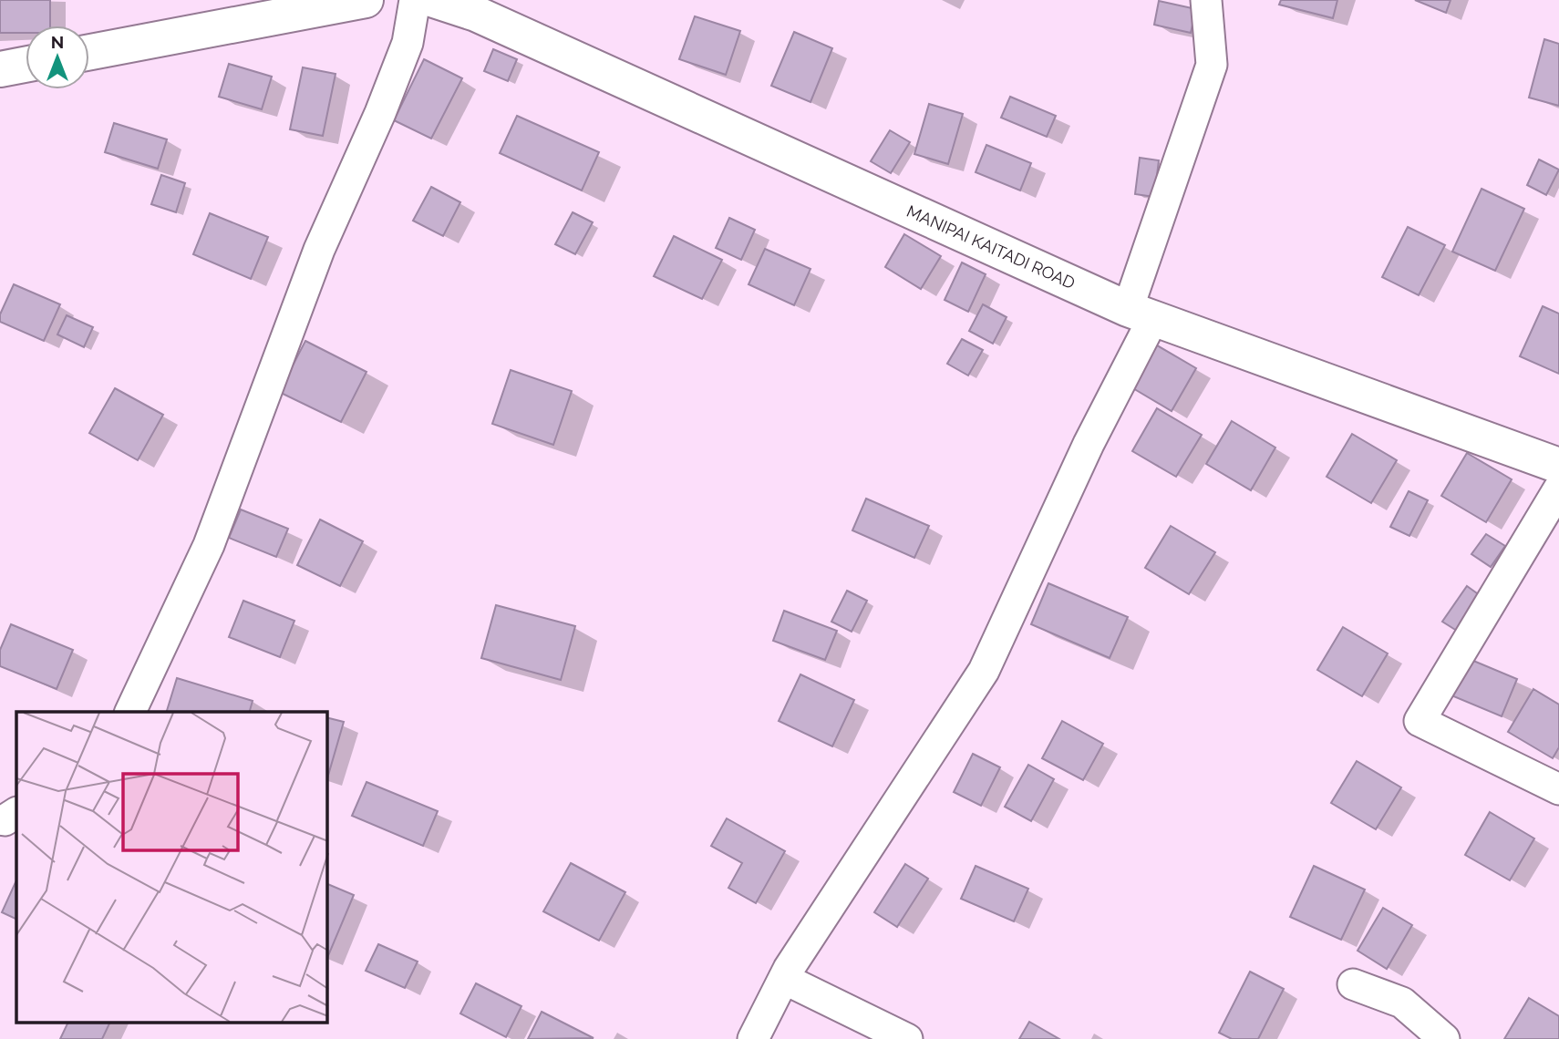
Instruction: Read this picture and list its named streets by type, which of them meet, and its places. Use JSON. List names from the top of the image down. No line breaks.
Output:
{"streets":{"main road":["MANIPAI KAITADI ROAD"]},"north":"top"}
